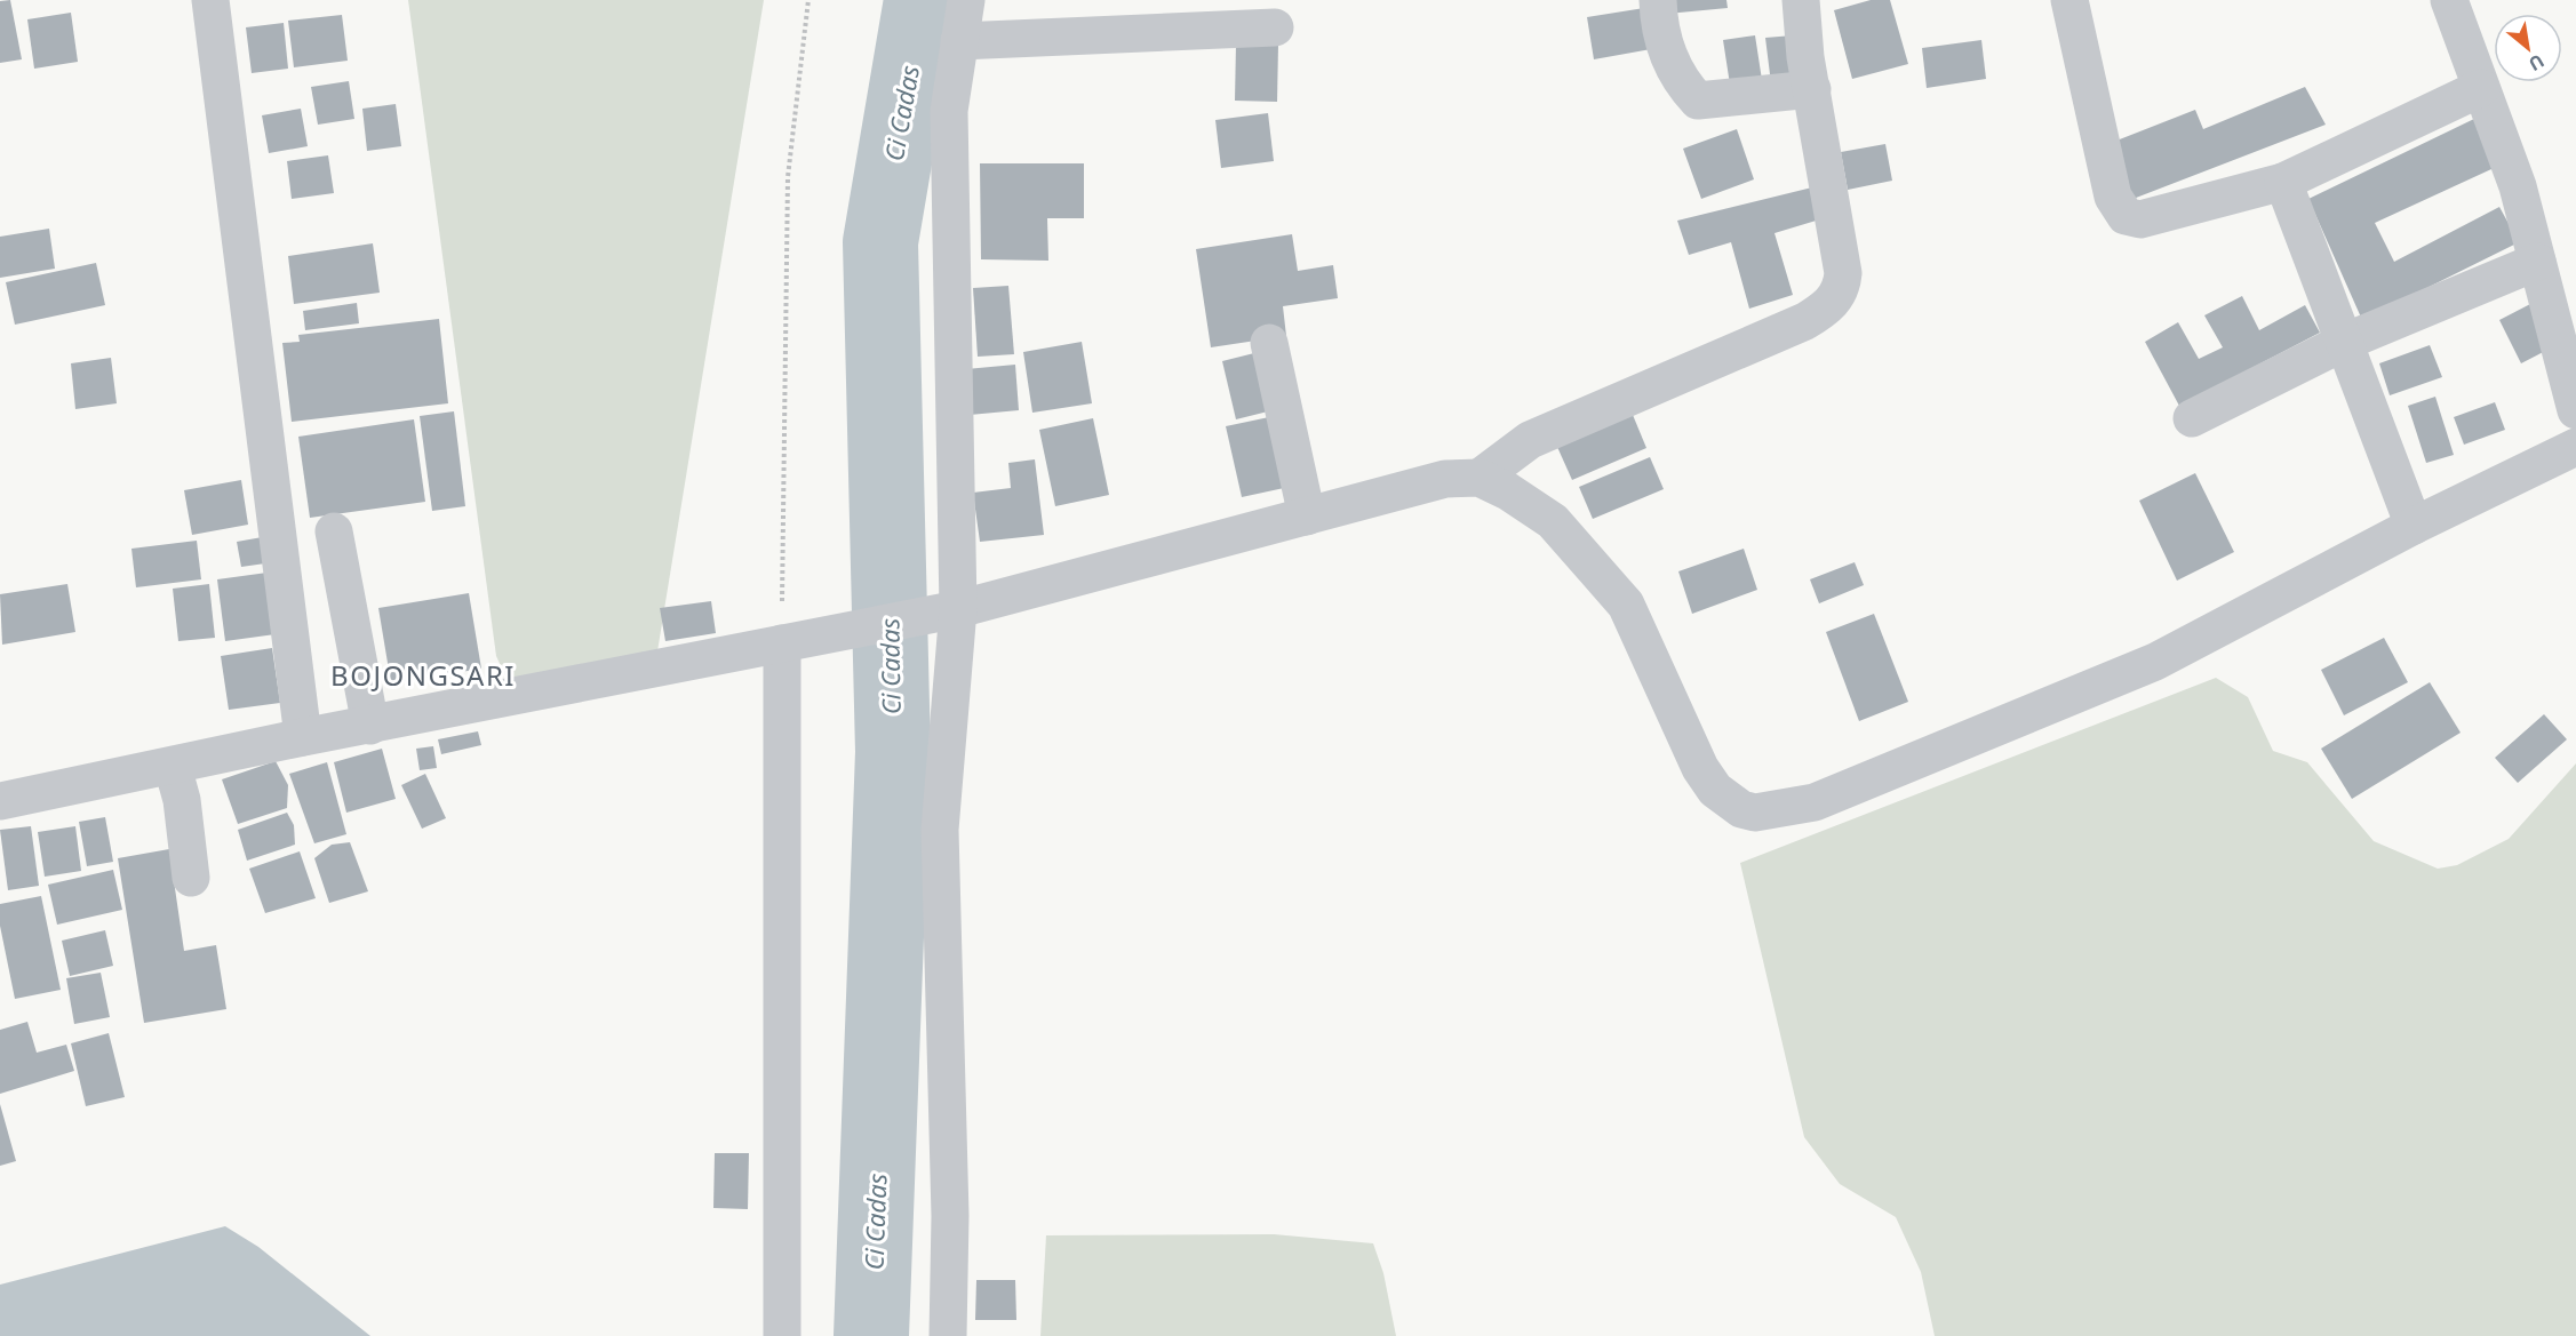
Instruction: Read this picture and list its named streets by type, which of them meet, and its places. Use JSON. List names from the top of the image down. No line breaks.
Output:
{"districts":["BOJONGSARI"],"water":["Ci Cadas"],"north":"bottom right"}
